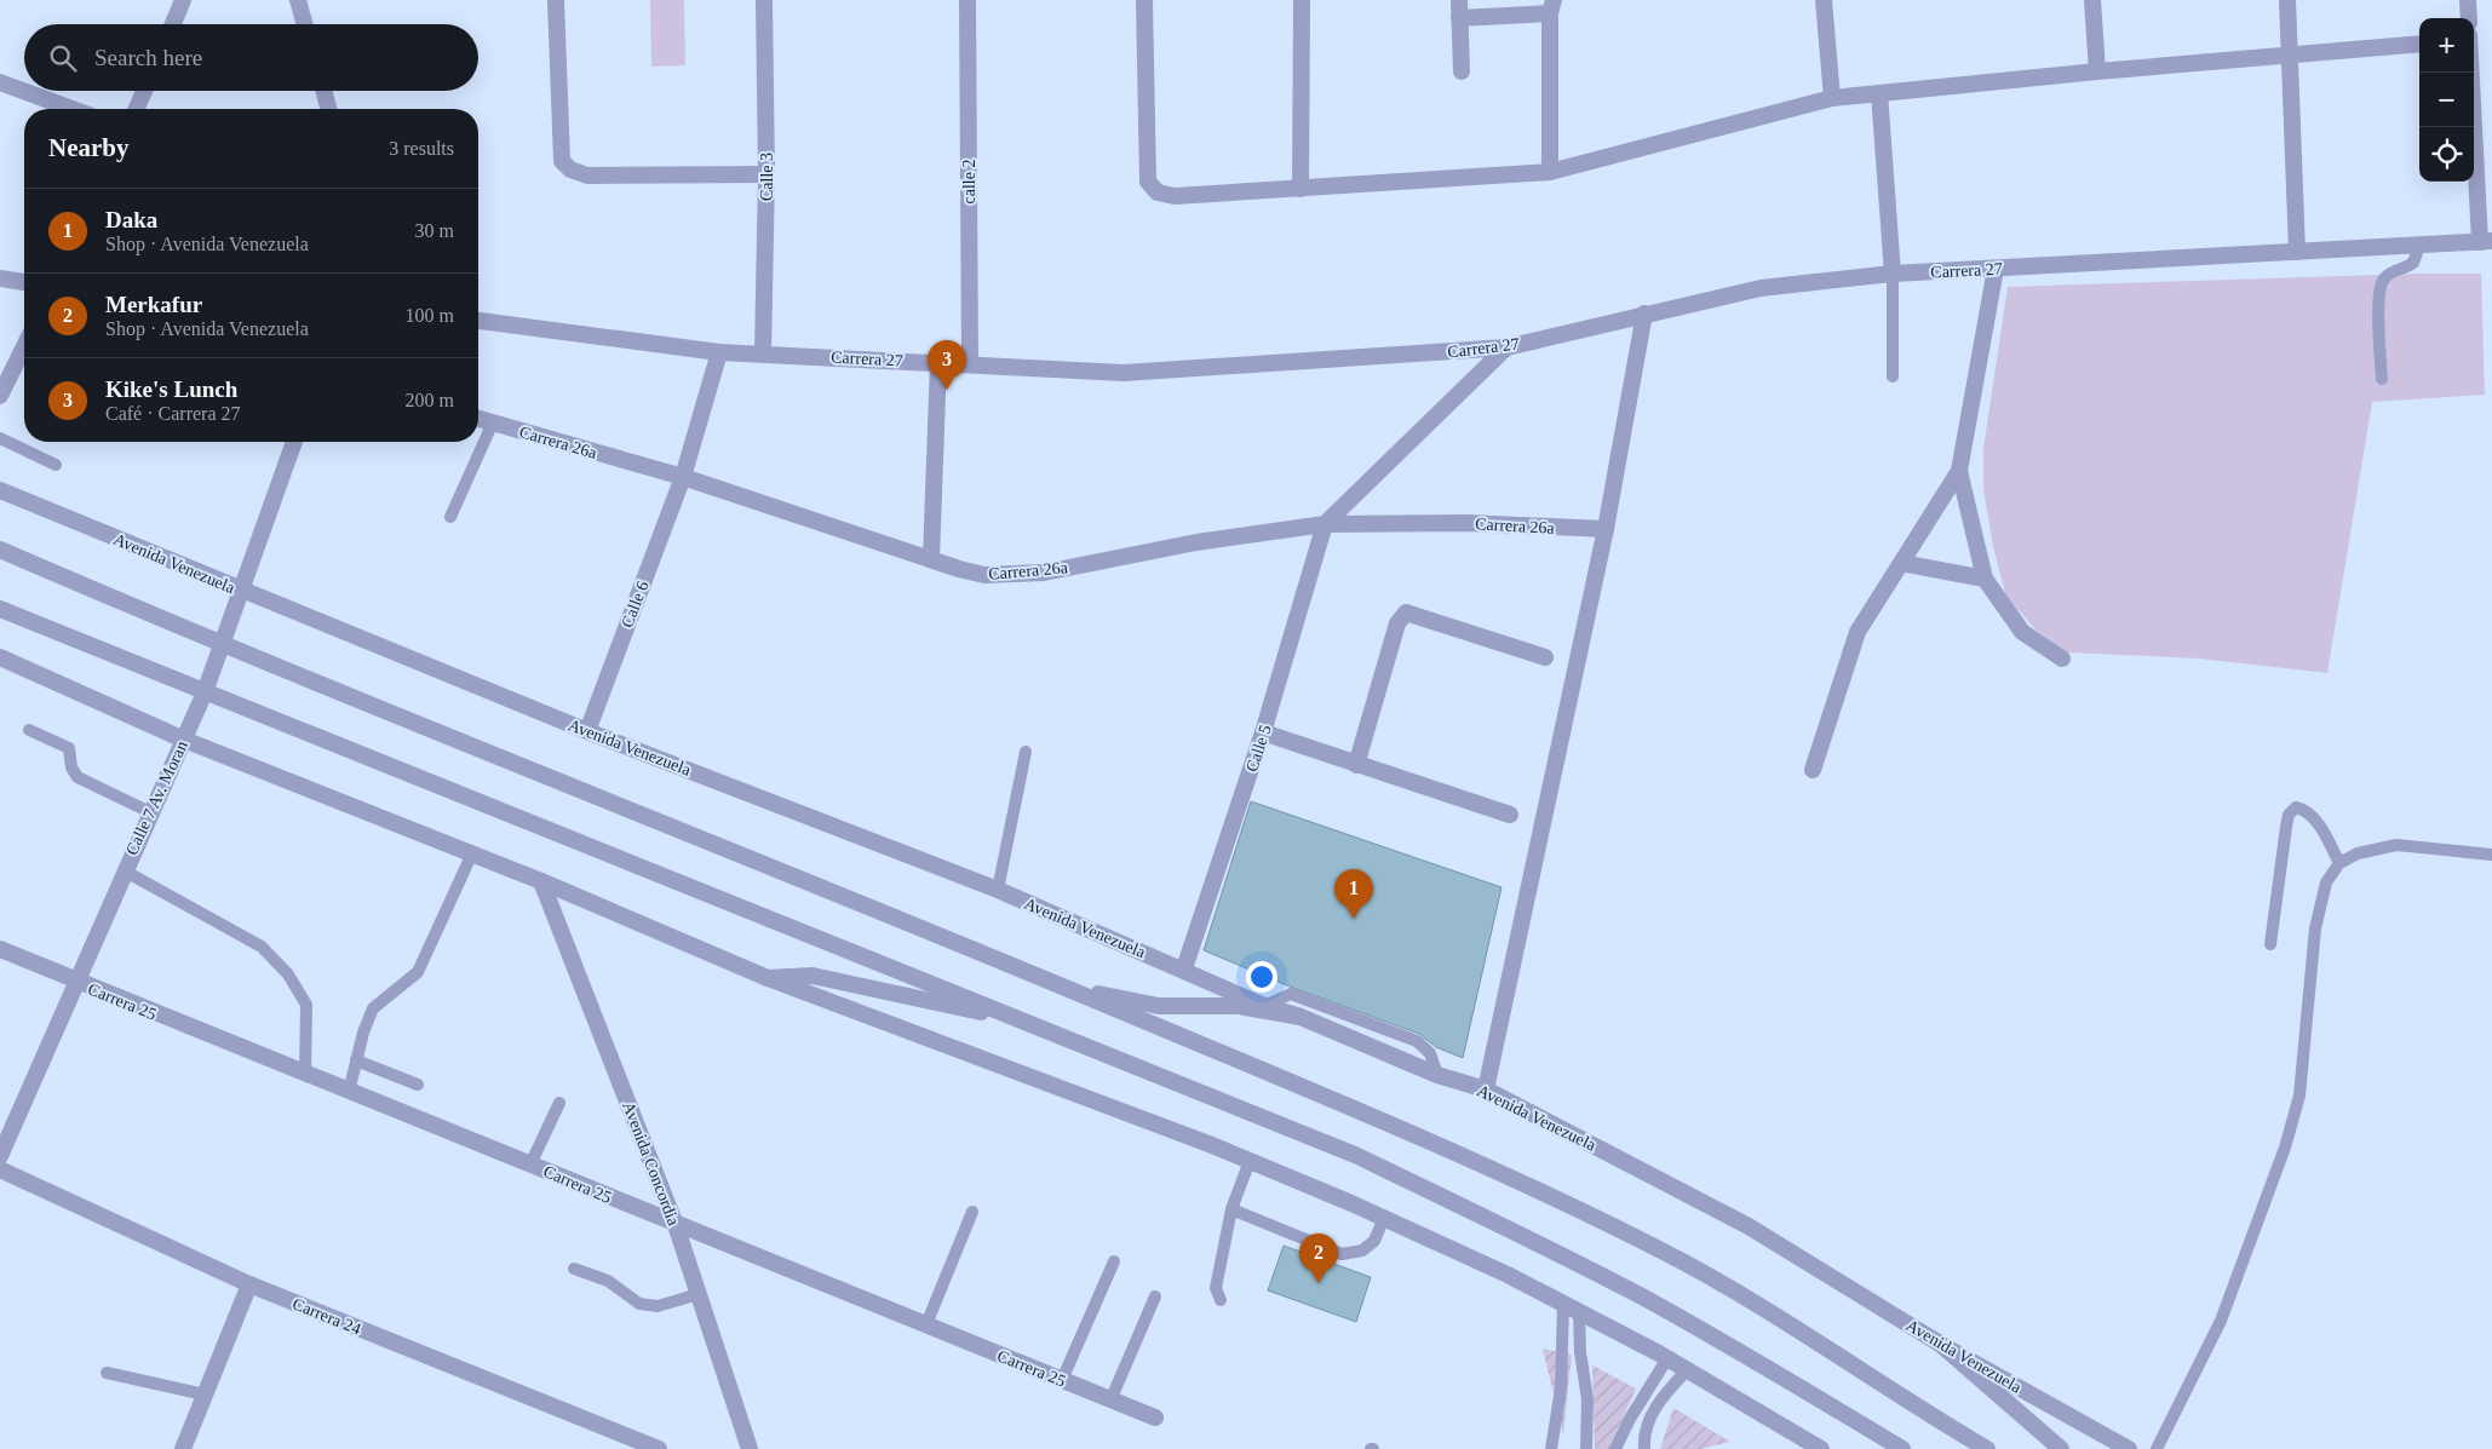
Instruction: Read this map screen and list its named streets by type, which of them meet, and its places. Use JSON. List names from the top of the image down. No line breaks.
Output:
{"streets":{"street":["Calle 3","calle 2","Carrera 27","Carrera 26a","Avenida Venezuela","Calle 6","Calle 5","Calle 7 Av. Moran","Carrera 25","Avenida Concordia","Carrera 24"]},"crossings":[["Calle 3","Carrera 27"],["calle 2","Carrera 27"],["Carrera 27","Calle 6"],["Carrera 26a","Calle 6"],["Carrera 26a","Calle 5"],["Avenida Venezuela","Calle 6"],["Avenida Venezuela","Calle 5"],["Avenida Venezuela","Calle 7 Av. Moran"],["Calle 7 Av. Moran","Carrera 25"],["Carrera 25","Avenida Concordia"]],"page":{"map_buttons":["+","−"],"search":"Search here","heading":["Nearby","3 results"],"list":[{"mark":"1","name":"Daka","note":"Shop · Avenida Venezuela","value":"30 m"},{"mark":"2","name":"Merkafur","note":"Shop · Avenida Venezuela","value":"100 m"},{"mark":"3","name":"Kike's Lunch","note":"Café · Carrera 27","value":"200 m"}],"pins":["3","1","2"]}}
